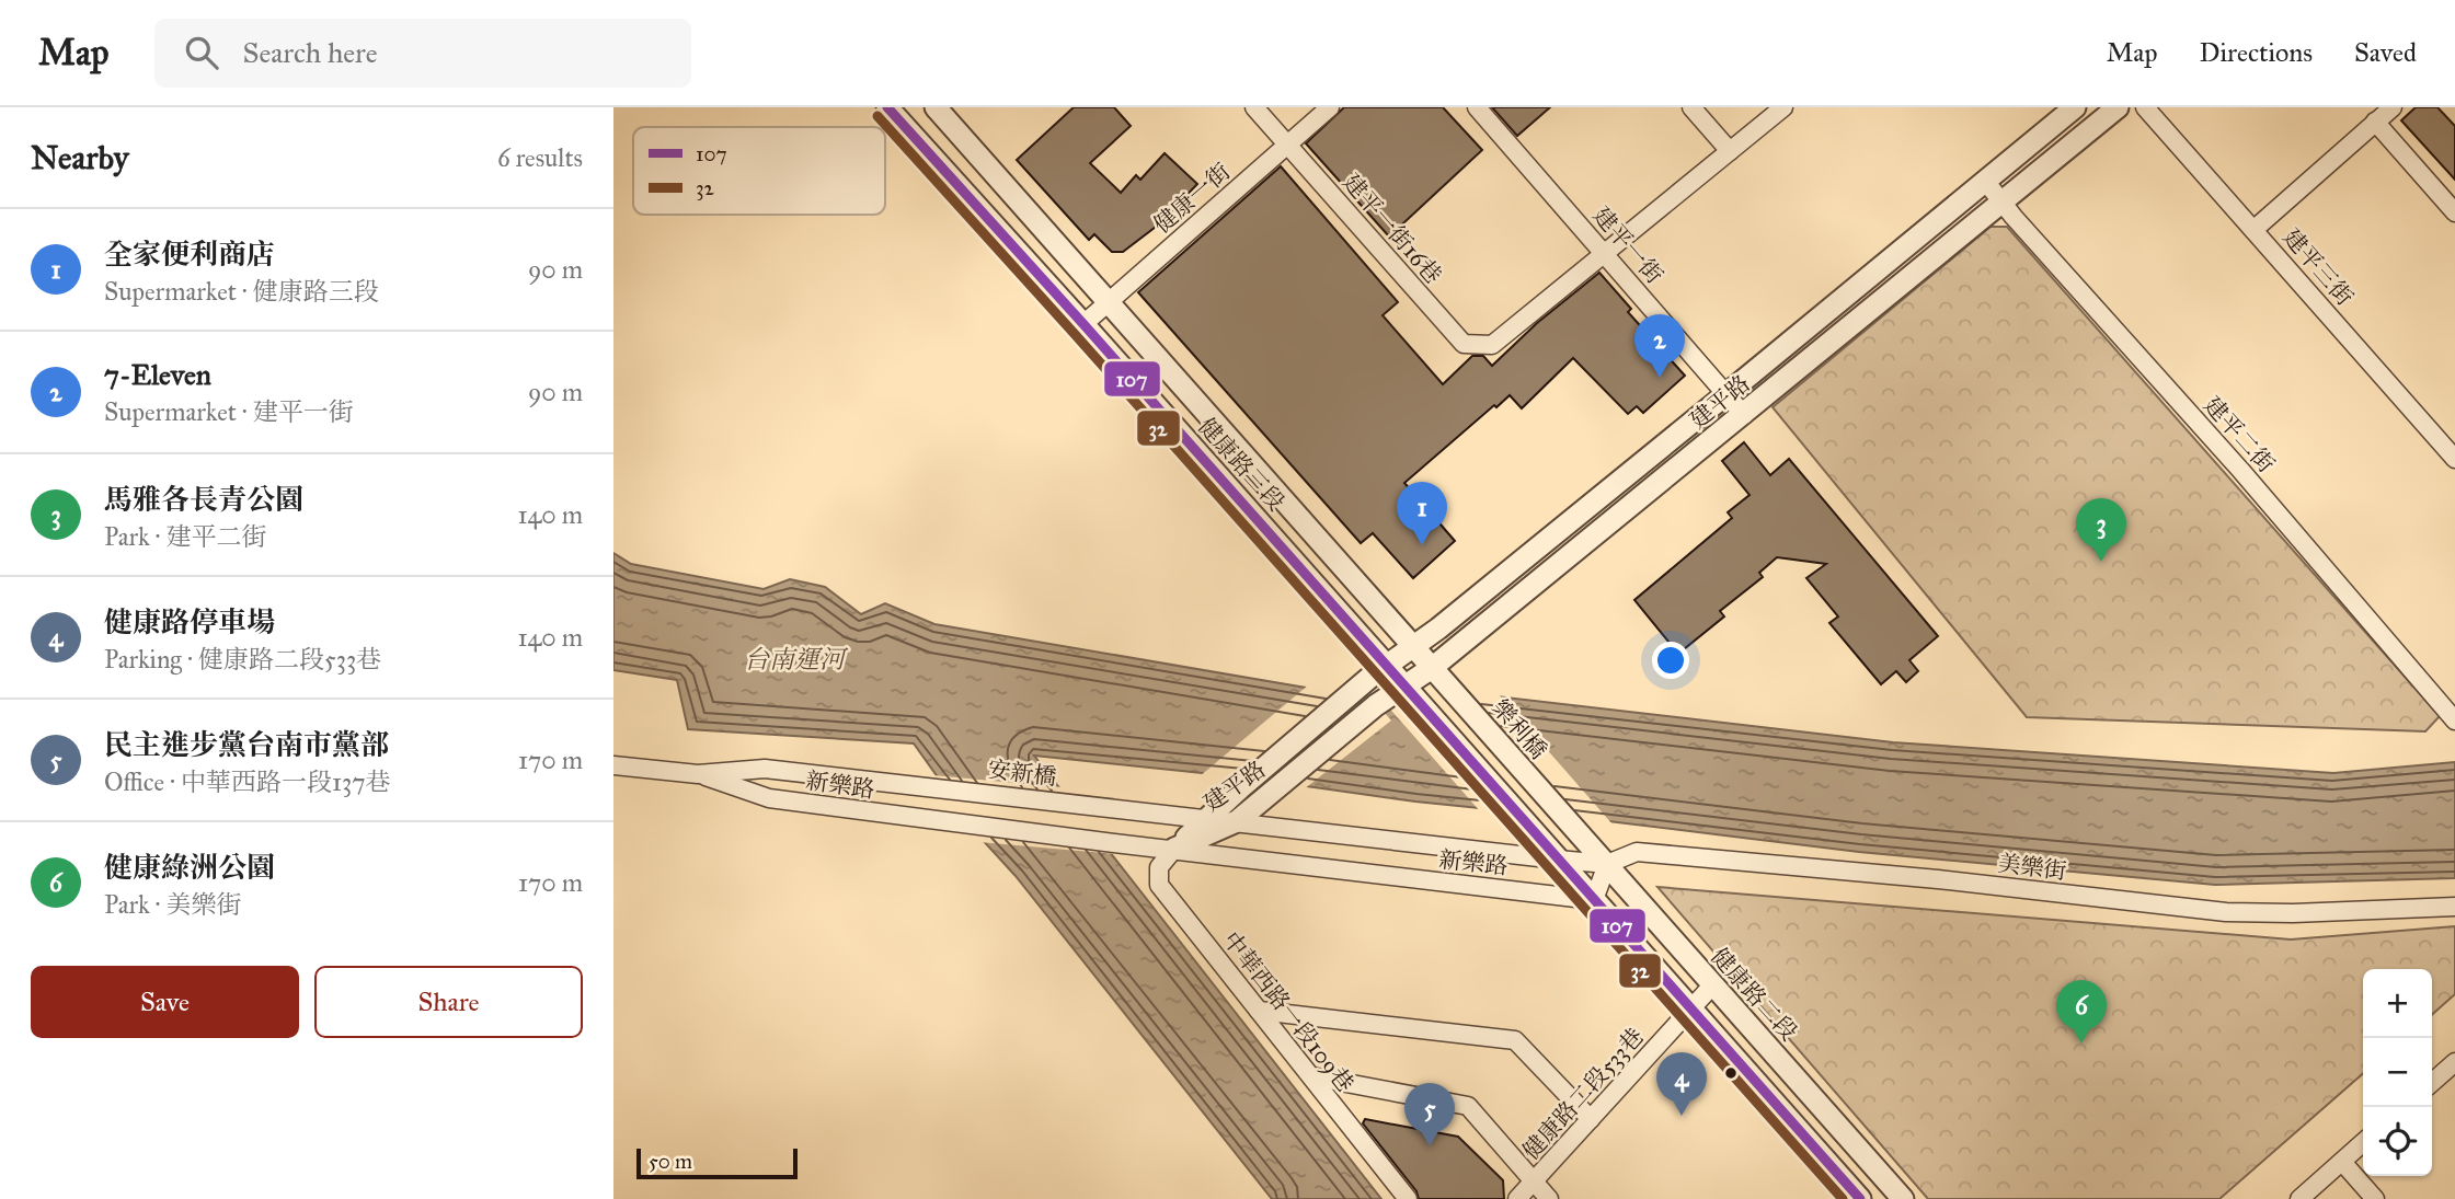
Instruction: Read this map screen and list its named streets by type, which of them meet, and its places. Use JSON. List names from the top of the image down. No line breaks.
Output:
{"streets":{"street":["健康一街","建平一街16巷","建平一街","建平三街","建平路","建平二街","健康路三段","樂利橋","安新橋","新樂路","美樂街","健康路二段","中華西路一段109巷","健康路二段533巷"]},"crossings":[["健康一街","建平一街16巷"],["健康一街","健康路三段"],["建平一街16巷","建平一街"],["建平一街","建平路"],["建平路","建平二街"],["建平路","健康路三段"],["建平路","樂利橋"],["建平路","新樂路"],["建平路","中華西路一段109巷"],["健康路三段","樂利橋"],["樂利橋","健康路二段"],["安新橋","新樂路"],["新樂路","美樂街"],["新樂路","健康路二段"],["新樂路","中華西路一段109巷"],["美樂街","健康路二段"],["健康路二段","健康路二段533巷"]],"water":["台南運河"],"lines":["transit line 107","transit line 32"],"legend":["107","32"],"scale_bar":"50 m","page":{"header":"Map","search":"Search here","nav":["Map","Directions","Saved"],"heading":["Nearby","6 results"],"list":[{"mark":"1","name":"全家便利商店","note":"Supermarket · 健康路三段","value":"90 m"},{"mark":"2","name":"7-Eleven","note":"Supermarket · 建平一街","value":"90 m"},{"mark":"3","name":"馬雅各長青公園","note":"Park · 建平二街","value":"140 m"},{"mark":"4","name":"健康路停車場","note":"Parking · 健康路二段533巷","value":"140 m"},{"mark":"5","name":"民主進步黨台南市黨部","note":"Office · 中華西路一段137巷","value":"170 m"},{"mark":"6","name":"健康綠洲公園","note":"Park · 美樂街","value":"170 m"}],"pins":["2","1","3","6","4","5"],"buttons":["Save","Share"],"map_buttons":["+","−"],"scale":"50 m"}}
